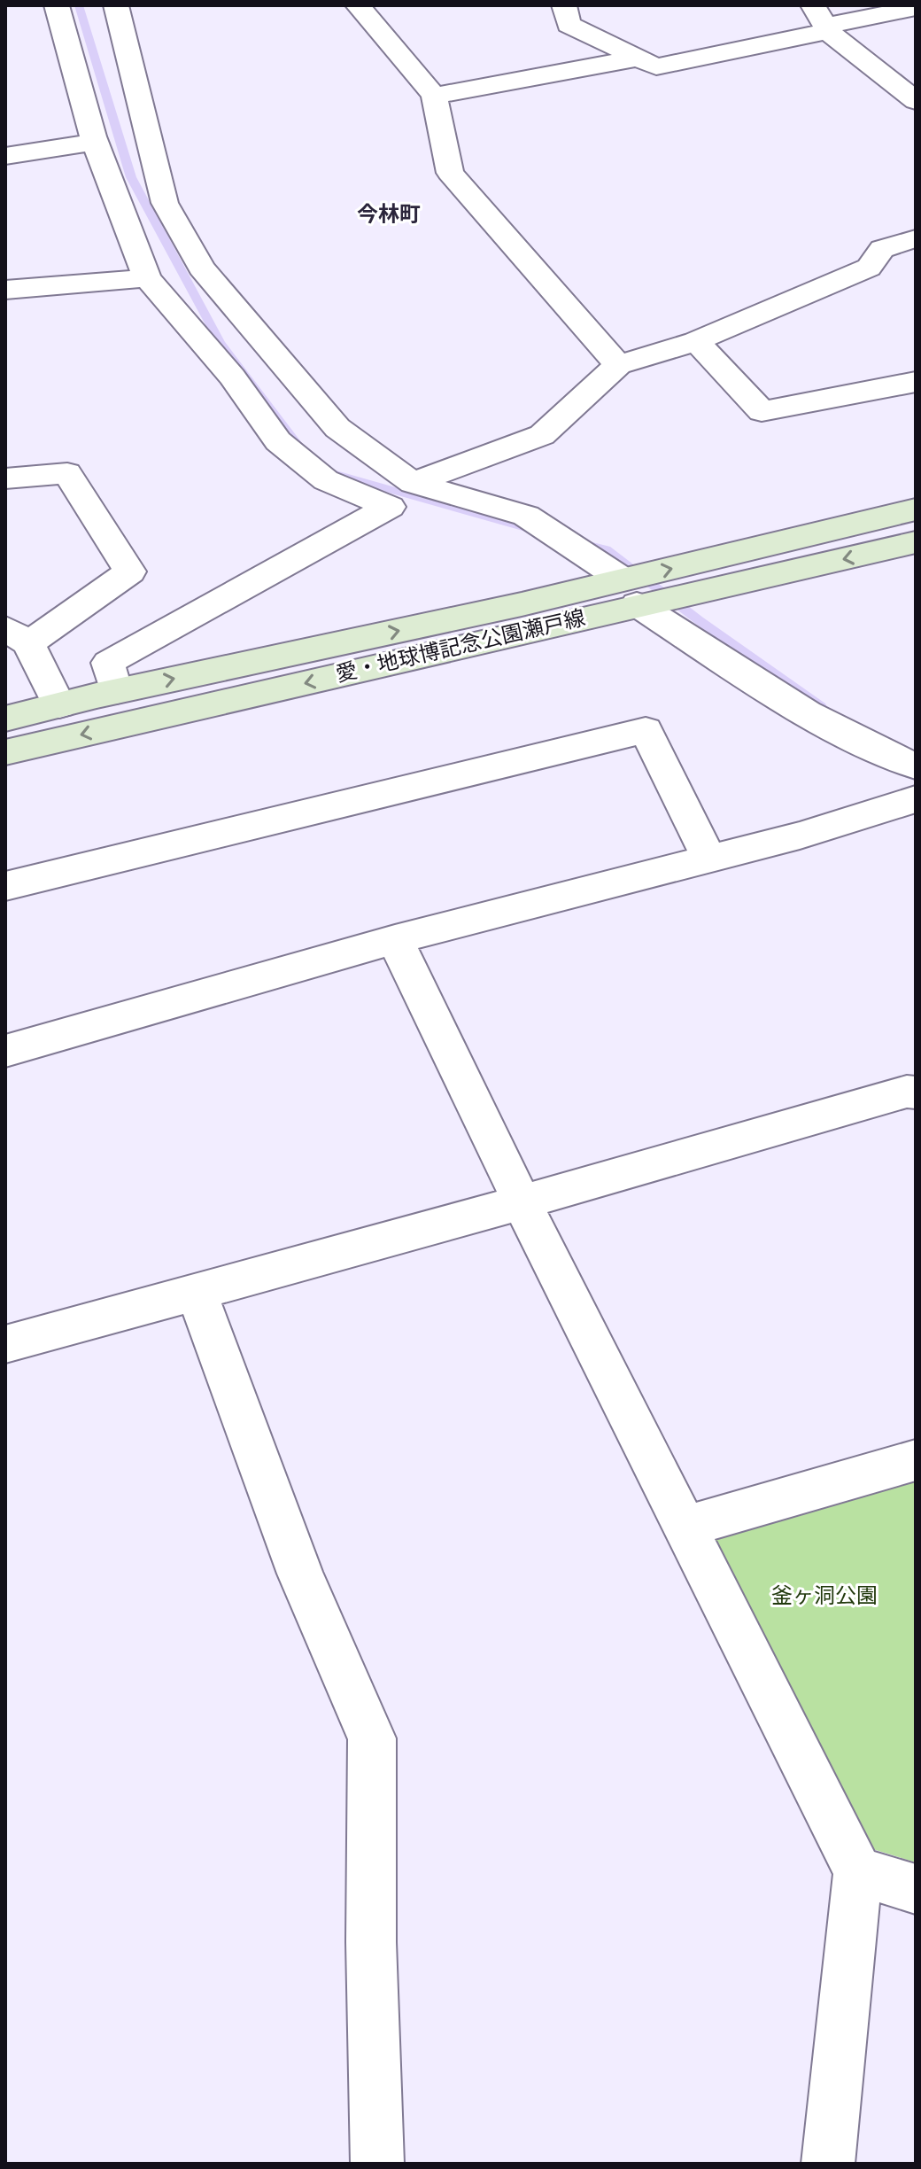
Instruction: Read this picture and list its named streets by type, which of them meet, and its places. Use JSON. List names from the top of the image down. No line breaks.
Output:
{"streets":{"main road":["愛・地球博記念公園瀬戸線"]},"districts":["今林町"],"parks":["釜ヶ洞公園"]}
